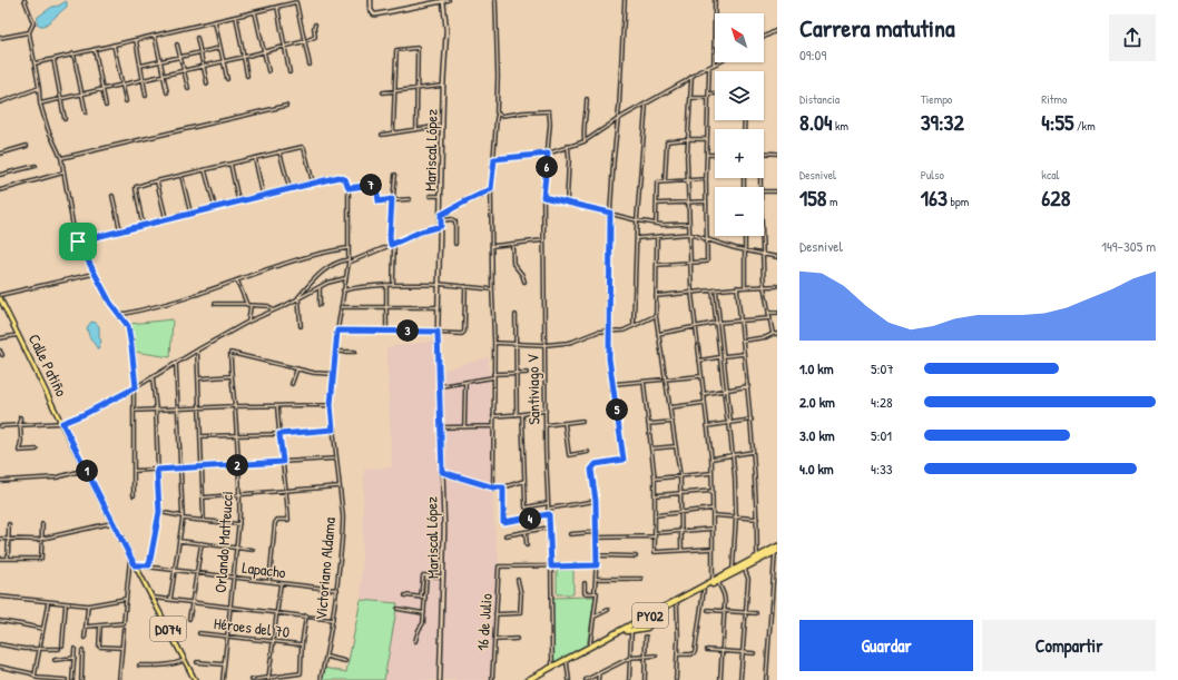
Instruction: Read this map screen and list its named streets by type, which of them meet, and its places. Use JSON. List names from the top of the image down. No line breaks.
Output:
{"streets":{"highway":["PY02"],"main road":["Calle Patiño","D074"],"street":["Mariscal López","Santiviago V","Orlando Matteucci","Victoriano Aldama","Lapacho","16 de Julio","Héroes del 70"]},"crossings":[["Calle Patiño","Lapacho"],["Santiviago V","PY02"],["Santiviago V","16 de Julio"],["Orlando Matteucci","Lapacho"],["Orlando Matteucci","Héroes del 70"],["Victoriano Aldama","Lapacho"]],"north":"top left","page":{"heading":["Carrera matutina","09:09"],"map_buttons":["+","−"],"stats":[["Distancia","8.04 km"],["Tiempo","39:32"],["Ritmo","4:55 /km"],["Desnivel","158 m"],["Pulso","163 bpm"],["kcal","628"]],"pins":["6","7","3","5","2","1","4"],"chart":["Desnivel","149–305 m"],"list":[{"name":"1.0 km","note":"5:07"},{"name":"2.0 km","note":"4:28"},{"name":"3.0 km","note":"5:01"},{"name":"4.0 km","note":"4:33"}],"buttons":["Guardar","Compartir"]}}
